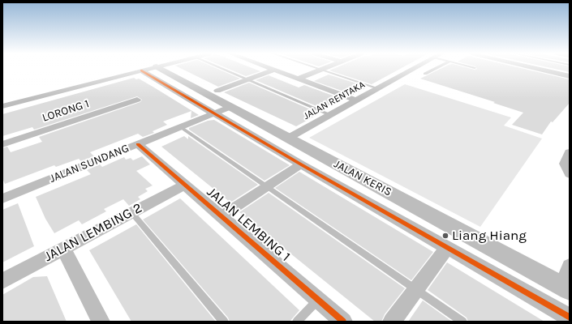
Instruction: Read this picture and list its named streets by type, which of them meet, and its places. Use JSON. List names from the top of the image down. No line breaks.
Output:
{"streets":{"street":["JALAN RENTAKA","LORONG 1","JALAN SUNDANG","JALAN KERIS","JALAN LEMBING 1","JALAN LEMBING 2"]},"crossings":[["JALAN RENTAKA","JALAN KERIS"],["JALAN SUNDANG","JALAN KERIS"],["JALAN SUNDANG","JALAN LEMBING 1"],["JALAN LEMBING 1","JALAN LEMBING 2"]],"places":["Liang Hiang"]}
